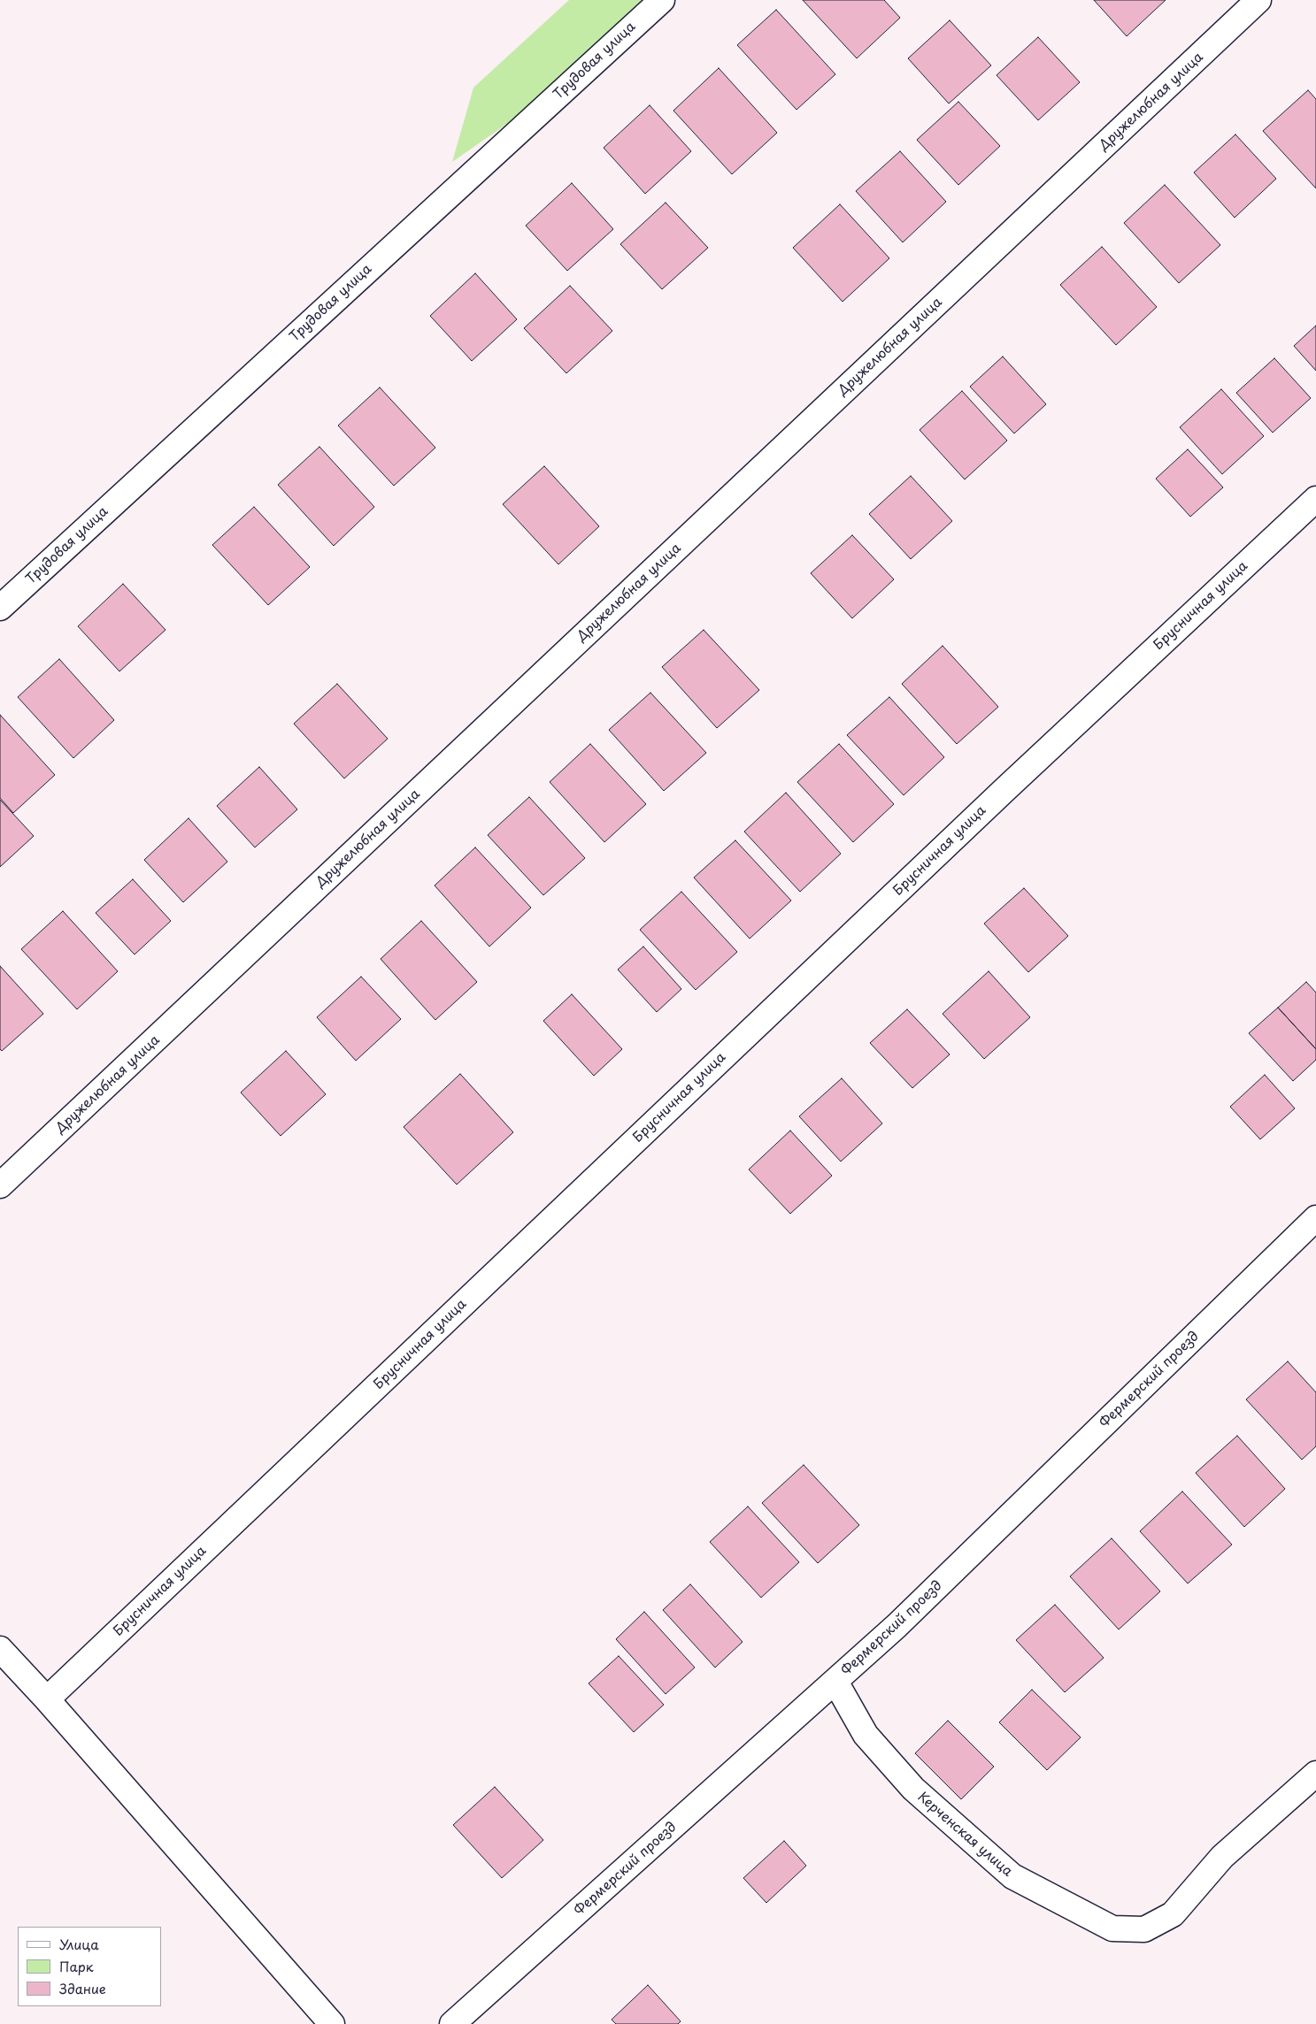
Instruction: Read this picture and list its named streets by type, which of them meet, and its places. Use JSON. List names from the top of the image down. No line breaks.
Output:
{"streets":{"street":["Трудовая улица","Дружелюбная улица","Брусничная улица","Фермерский проезд","Керченская улица"]},"crossings":[["Фермерский проезд","Керченская улица"]],"legend":["Улица","Парк","Здание"]}
